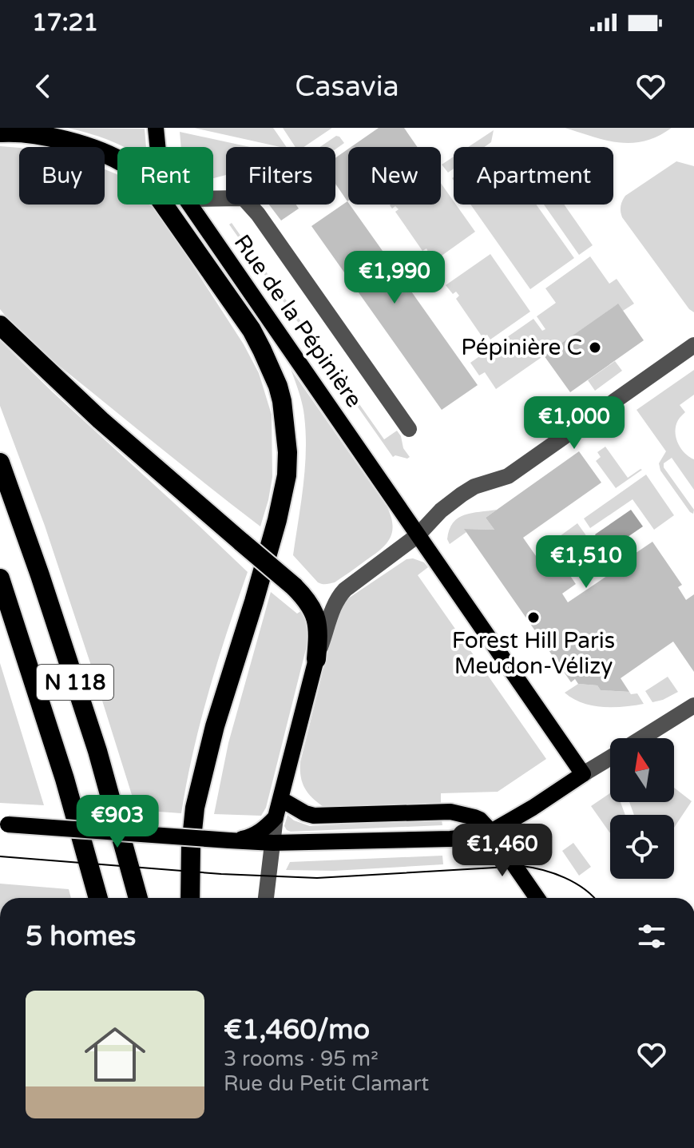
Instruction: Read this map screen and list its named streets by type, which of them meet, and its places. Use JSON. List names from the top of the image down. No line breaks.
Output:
{"streets":{"highway":["N 118"],"main road":["Rue de la Pépinière"]},"places":["Pépinière C","Forest Hill Paris Meudon-Vélizy"],"north":"top","page":{"status":"17:21","header":"Casavia","chip":["Buy","Rent","Filters","New","Apartment"],"price":["€1,990","€1,000","€1,510","€903","€1,460"],"heading":"5 homes","list":[{"name":"€1,460/mo","note":"3 rooms · 95 m² · Rue du Petit Clamart"}]}}
